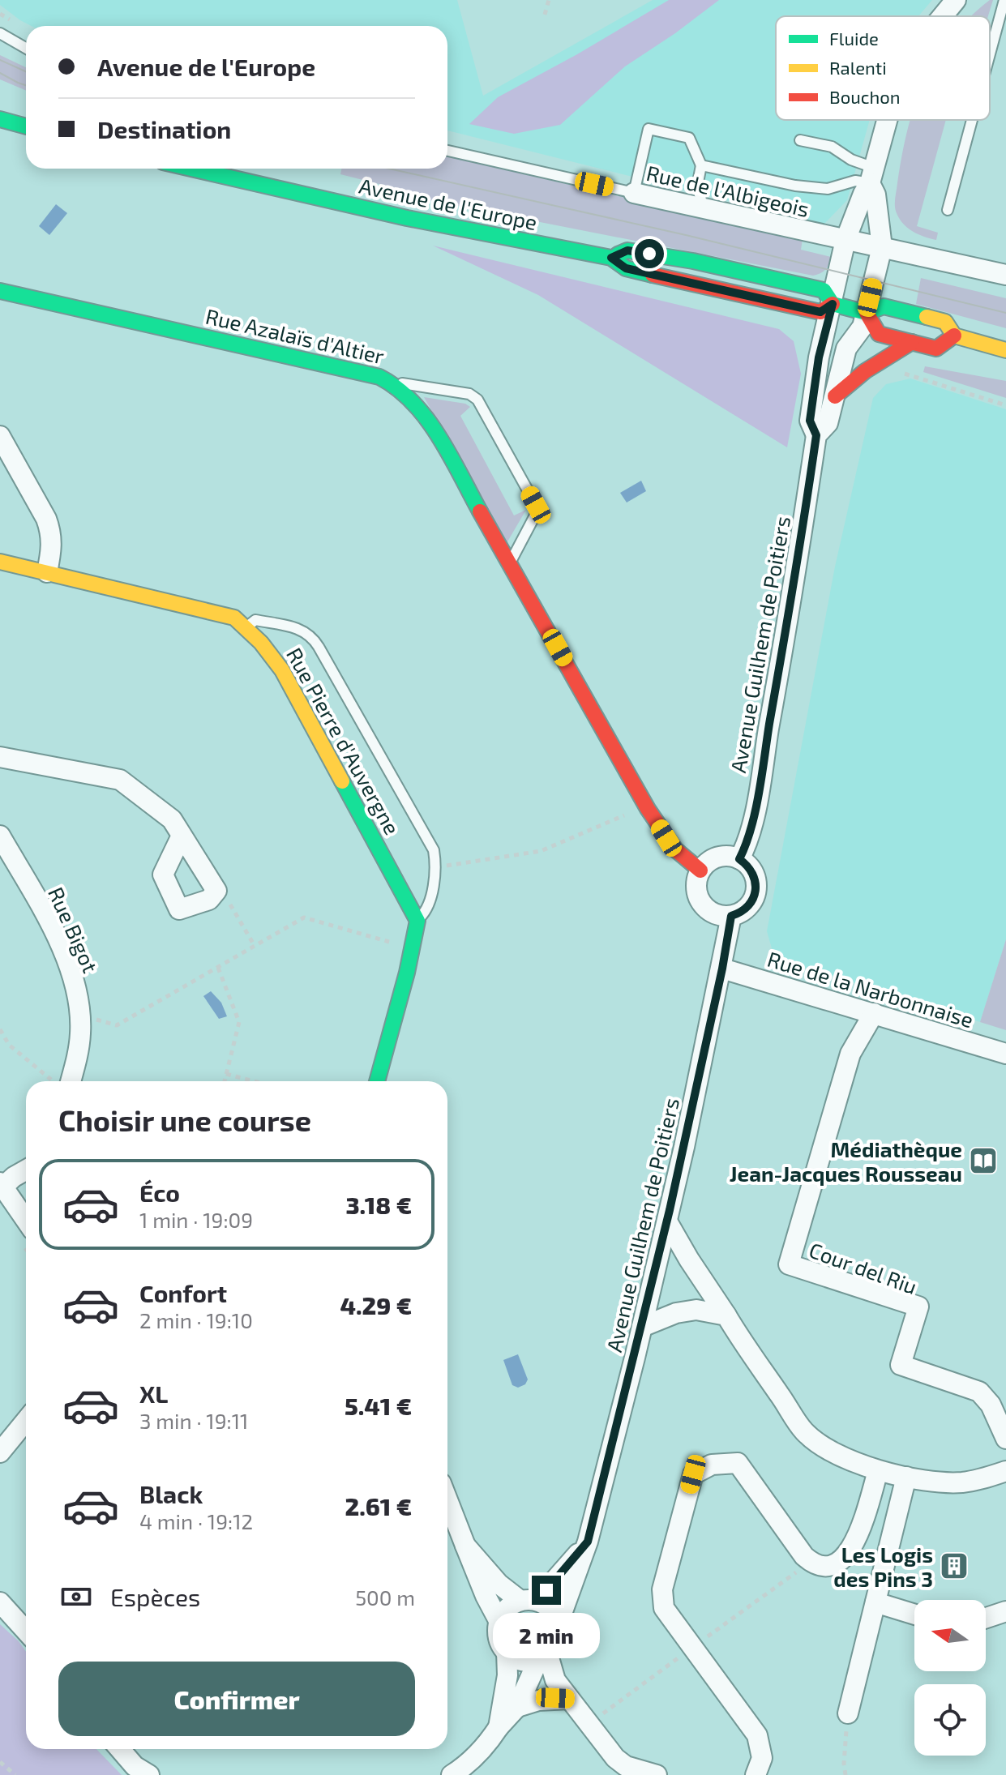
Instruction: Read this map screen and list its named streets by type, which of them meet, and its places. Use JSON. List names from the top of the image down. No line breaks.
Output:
{"streets":{"street":["Rue de l'Albigeois","Avenue de l'Europe","Rue Azalaïs d'Altier","Avenue Guilhem de Poitiers","Rue Pierre d'Auvergne","Rue Bigot","Rue de la Narbonnaise","Cour del Riu"]},"crossings":[["Rue de l'Albigeois","Avenue Guilhem de Poitiers"],["Avenue de l'Europe","Avenue Guilhem de Poitiers"],["Rue Azalaïs d'Altier","Avenue Guilhem de Poitiers"],["Avenue Guilhem de Poitiers","Rue de la Narbonnaise"],["Rue de la Narbonnaise","Cour del Riu"]],"places":{"library":["Médiathèque Jean-Jacques Rousseau"],"building":["Les Logis des Pins 3"]},"legend":["Fluide","Ralenti","Bouchon"],"north":"left","page":{"banner":["Avenue de l'Europe","Destination"],"heading":"Choisir une course","list":[{"name":"Éco","note":"1 min · 19:09","value":"3.18 €"},{"name":"Confort","note":"2 min · 19:10","value":"4.29 €"},{"name":"XL","note":"3 min · 19:11","value":"5.41 €"},{"name":"Black","note":"4 min · 19:12","value":"2.61 €"}],"pay":["Espèces","500 m"],"bubble":"2 min","buttons":"Confirmer"}}
